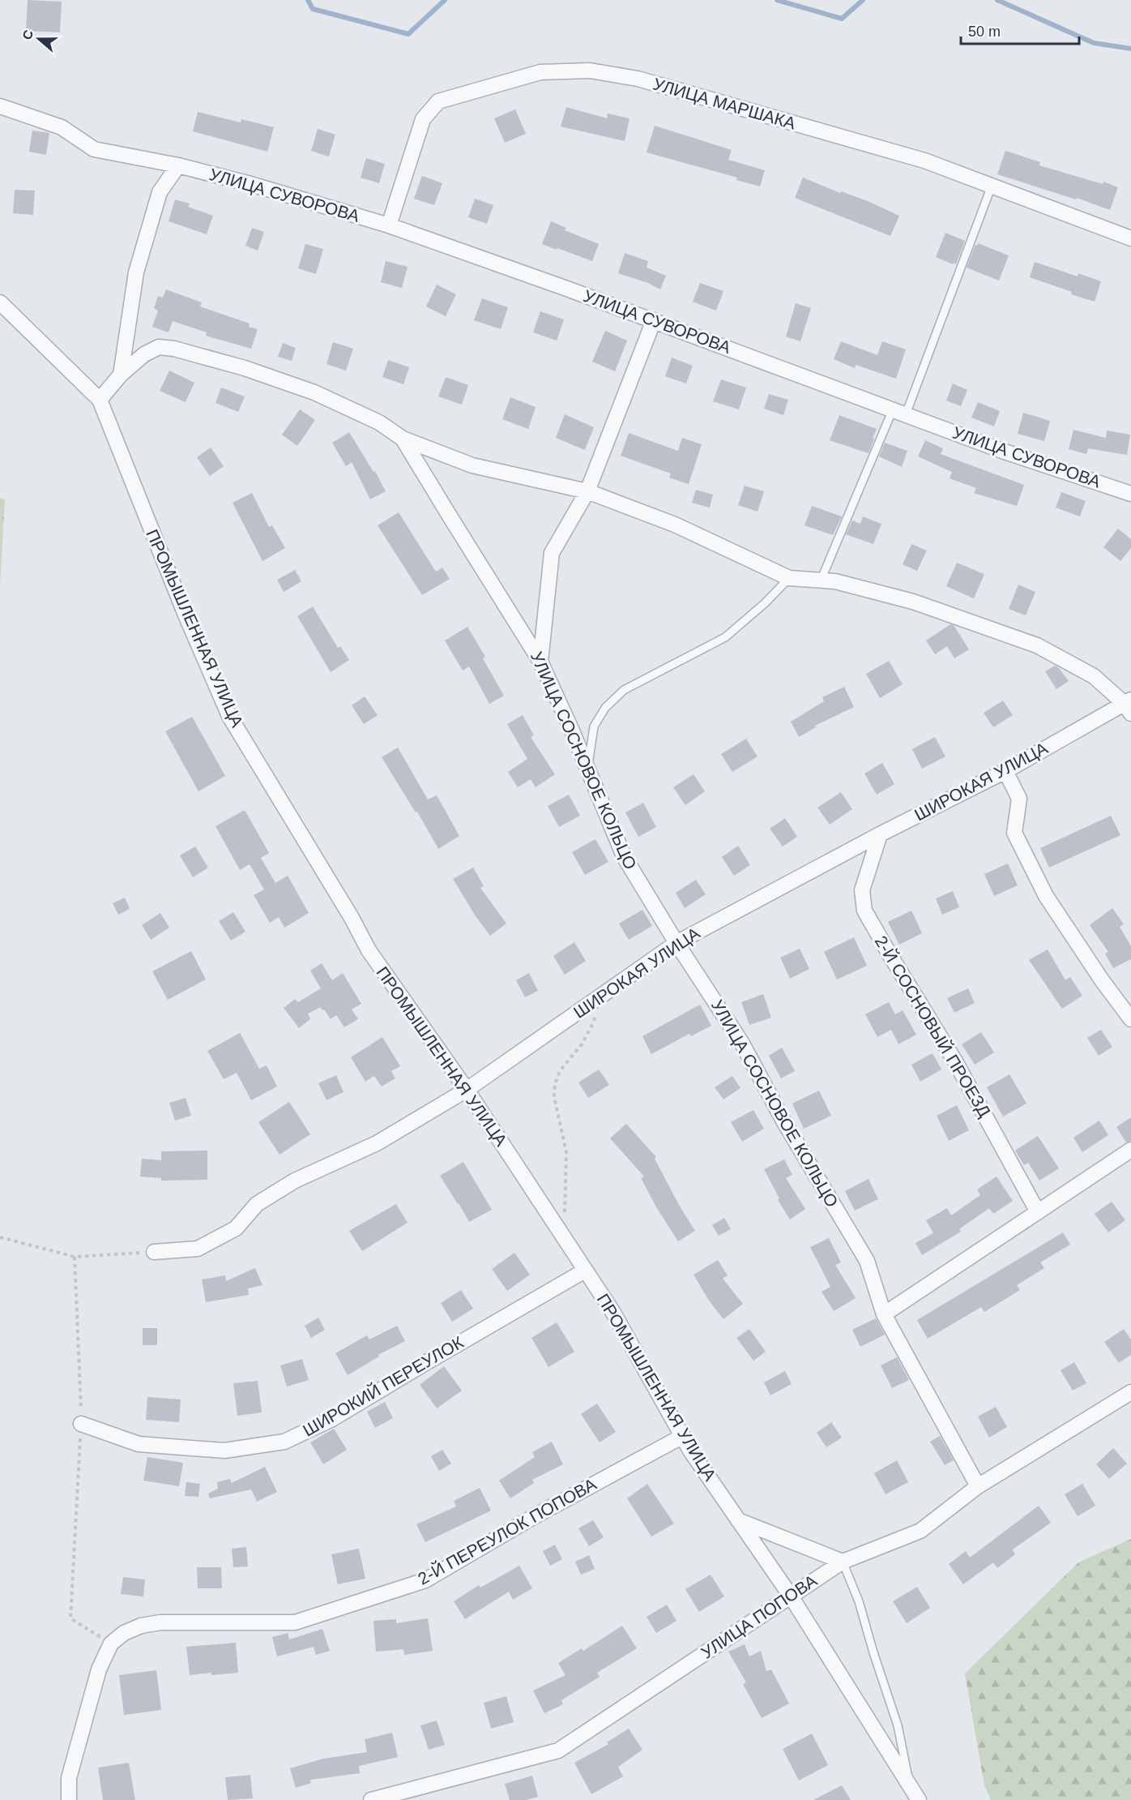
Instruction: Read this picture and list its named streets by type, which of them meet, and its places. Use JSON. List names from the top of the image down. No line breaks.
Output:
{"streets":{"street":["УЛИЦА МАРШАКА","УЛИЦА СУВОРОВА","ПРОМЫШЛЕННАЯ УЛИЦА","УЛИЦА СОСНОВОЕ КОЛЬЦО","ШИРОКАЯ УЛИЦА","2-Й СОСНОВЫЙ ПРОЕЗД","ШИРОКИЙ ПЕРЕУЛОК","2-Й ПЕРЕУЛОК ПОПОВА","УЛИЦА ПОПОВА"]},"crossings":[["УЛИЦА МАРШАКА","УЛИЦА СУВОРОВА"],["ПРОМЫШЛЕННАЯ УЛИЦА","УЛИЦА СОСНОВОЕ КОЛЬЦО"],["ПРОМЫШЛЕННАЯ УЛИЦА","ШИРОКАЯ УЛИЦА"],["ПРОМЫШЛЕННАЯ УЛИЦА","ШИРОКИЙ ПЕРЕУЛОК"],["ПРОМЫШЛЕННАЯ УЛИЦА","2-Й ПЕРЕУЛОК ПОПОВА"],["ПРОМЫШЛЕННАЯ УЛИЦА","УЛИЦА ПОПОВА"],["УЛИЦА СОСНОВОЕ КОЛЬЦО","ШИРОКАЯ УЛИЦА"],["УЛИЦА СОСНОВОЕ КОЛЬЦО","УЛИЦА ПОПОВА"],["ШИРОКАЯ УЛИЦА","2-Й СОСНОВЫЙ ПРОЕЗД"]],"scale_bar":"50 m","north":"left"}
